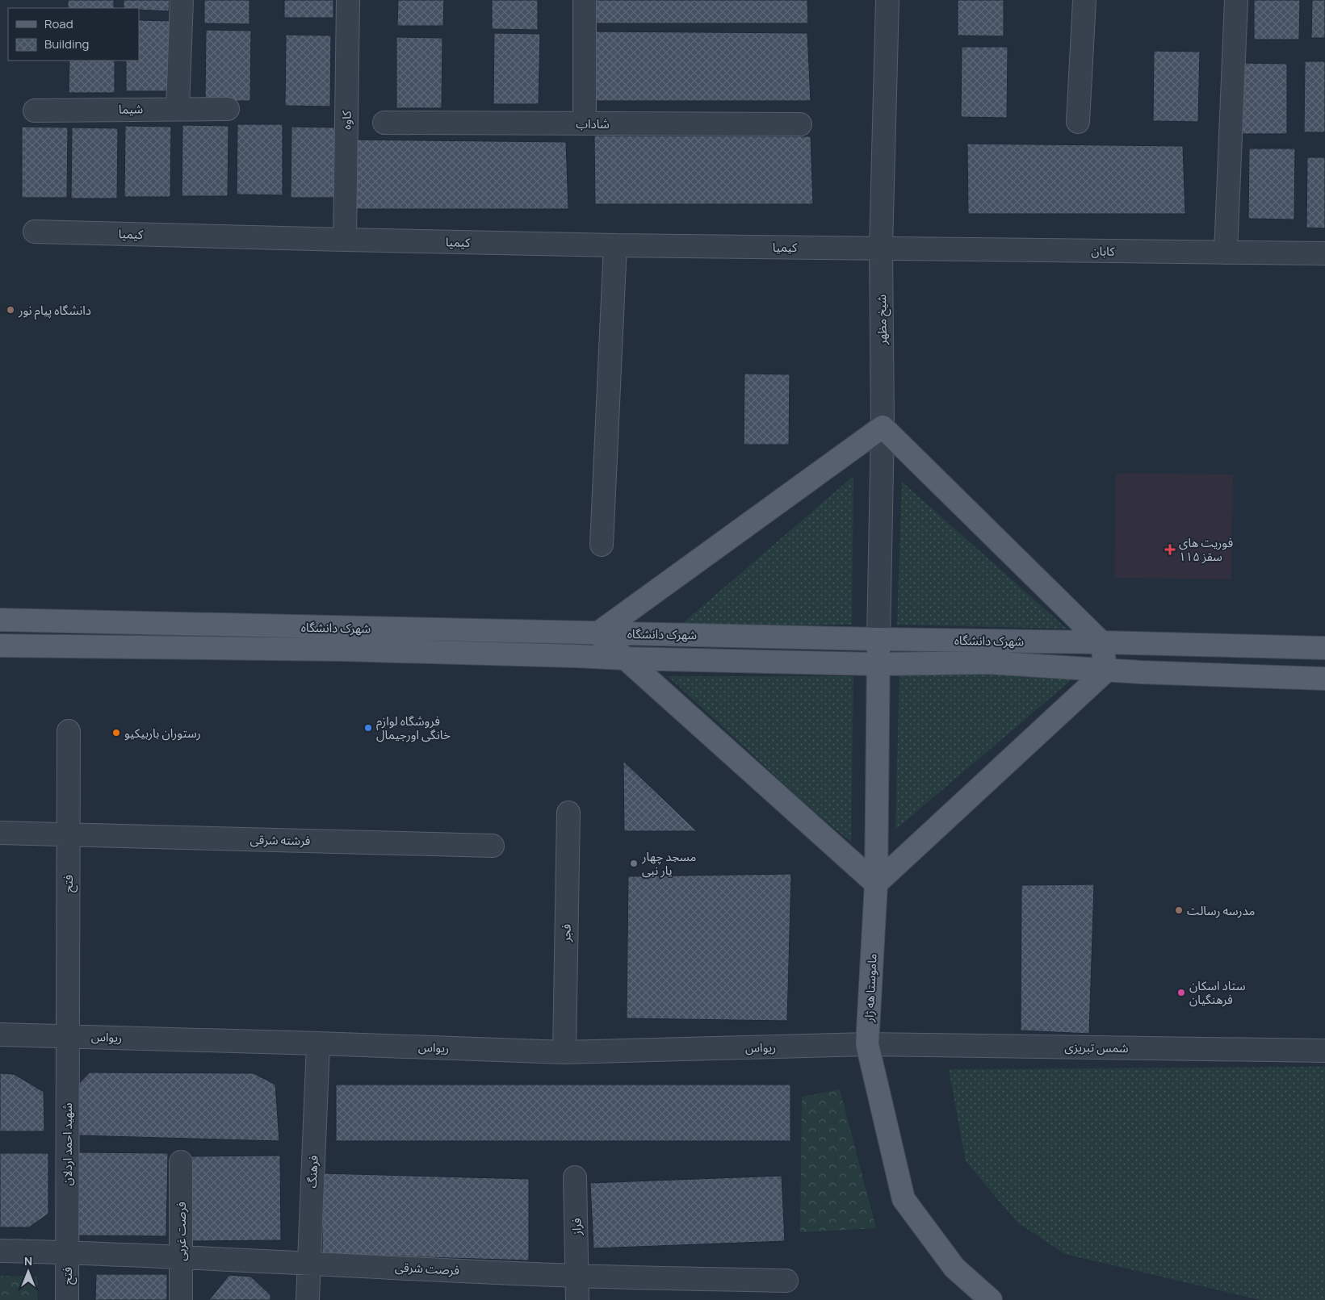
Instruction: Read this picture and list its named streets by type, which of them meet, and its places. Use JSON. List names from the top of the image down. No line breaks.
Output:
{"streets":{"main road":["شهرک دانشگاه","ماموستا هه ژار"],"street":["شیما","کاوه","شاداب","کیمیا","کابان","شیخ مظهر","فرشته شرقی","فتح","فجر","ریواس","شمس تبریزی","شهید احمد اردلان","فرهنگ","فراز","فرصت غربی","فرصت شرقی"]},"crossings":[["کاوه","کیمیا"],["کیمیا","کابان"],["کیمیا","شیخ مظهر"],["کابان","شیخ مظهر"],["شیخ مظهر","شهرک دانشگاه"],["شیخ مظهر","ماموستا هه ژار"],["شهرک دانشگاه","ماموستا هه ژار"],["فرشته شرقی","فتح"],["فتح","ریواس"],["فتح","شهید احمد اردلان"],["فتح","فرصت شرقی"],["فجر","ریواس"],["ماموستا هه ژار","ریواس"],["ماموستا هه ژار","شمس تبریزی"],["ریواس","شمس تبریزی"],["ریواس","شهید احمد اردلان"],["ریواس","فرهنگ"],["شهید احمد اردلان","فرصت شرقی"],["فرهنگ","فرصت شرقی"],["فراز","فرصت شرقی"],["فرصت غربی","فرصت شرقی"]],"places":{"other":["دانشگاه پیام نور","فروشگاه لوازم خانگی اورجیمال","رستوران باربیکیو","مسجد چهار یار نبی","مدرسه رسالت","ستاد اسکان فرهنگیان"],"health":["فوریت های ۱۱۵ سقز"]},"legend":["Road","Building"],"north":"top"}
